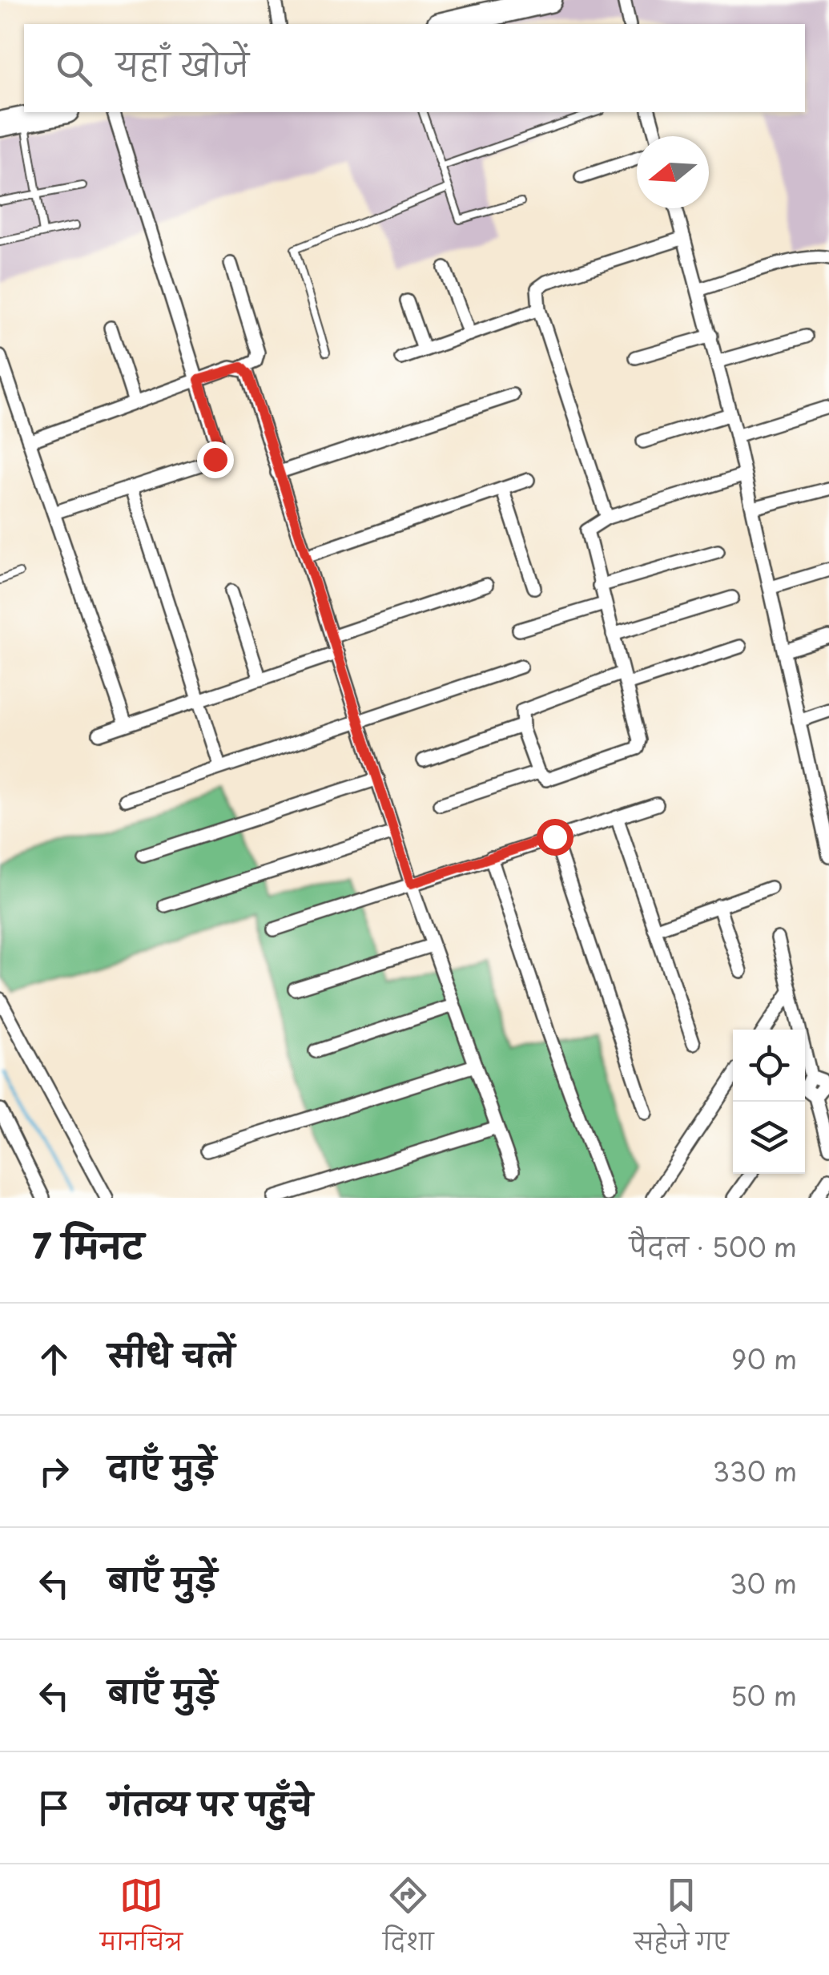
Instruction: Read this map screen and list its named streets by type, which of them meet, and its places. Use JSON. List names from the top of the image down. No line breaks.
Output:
{"north":"left","page":{"search":"यहाँ खोजें","heading":["7 मिनट","पैदल · 500 m"],"list":[["सीधे चलें","90 m"],["दाएँ मुड़ें","330 m"],["बाएँ मुड़ें","30 m"],["बाएँ मुड़ें","50 m"],"गंतव्य पर पहुँचे"],"nav":["मानचित्र","दिशा","सहेजे गए"]}}
